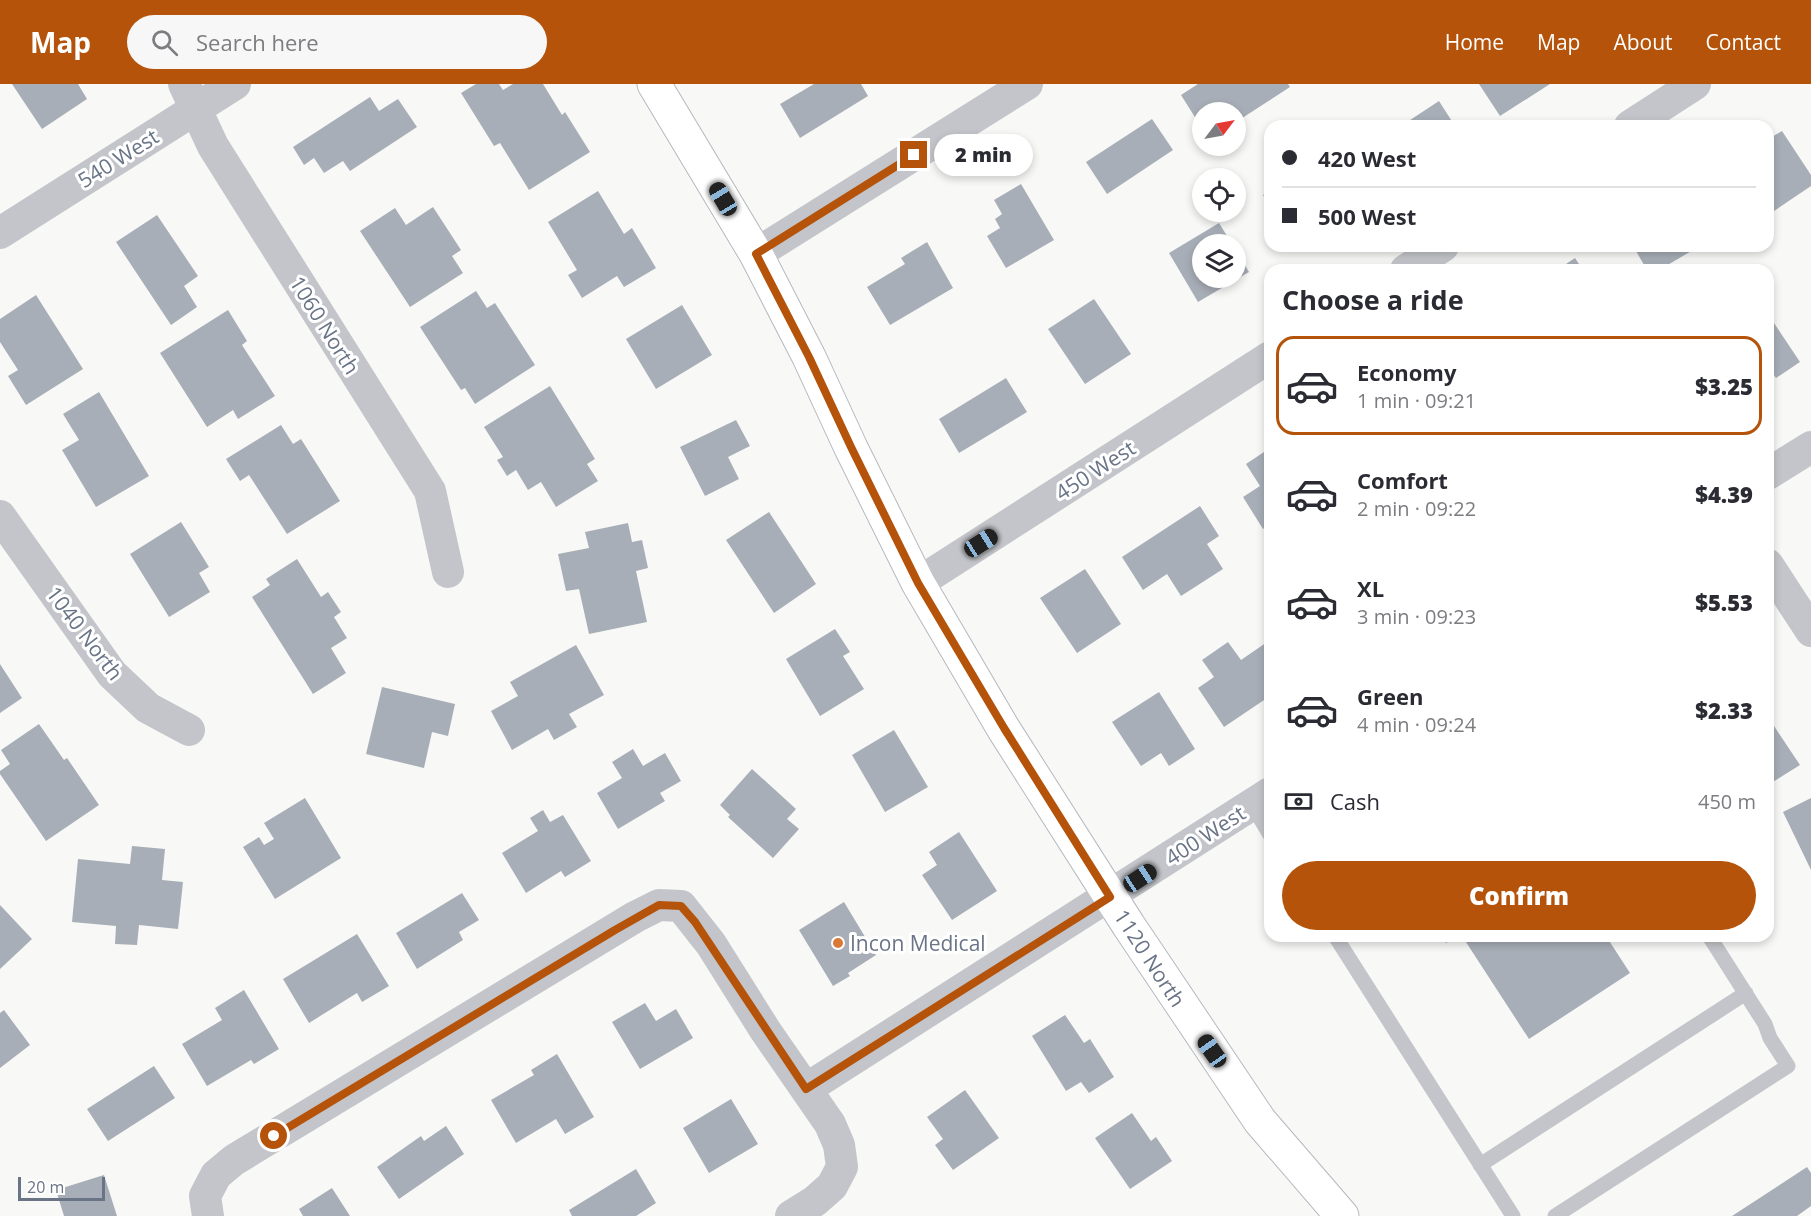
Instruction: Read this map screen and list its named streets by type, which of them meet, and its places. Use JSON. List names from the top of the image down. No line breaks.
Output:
{"streets":{"street":["540 West","1060 North","450 West","1040 North","400 West","1120 North"]},"crossings":[["540 West","1060 North"],["450 West","1120 North"],["400 West","1120 North"]],"places":["Incon Medical"],"scale_bar":"20 m","north":"top right","page":{"header":"Map","search":"Search here","nav":["Home","Map","About","Contact"],"banner":["420 West","500 West"],"bubble":"2 min","heading":"Choose a ride","list":[{"name":"Economy","note":"1 min · 09:21","value":"$3.25"},{"name":"Comfort","note":"2 min · 09:22","value":"$4.39"},{"name":"XL","note":"3 min · 09:23","value":"$5.53"},{"name":"Green","note":"4 min · 09:24","value":"$2.33"}],"pay":["Cash","450 m"],"buttons":"Confirm","scale":"20 m"}}
